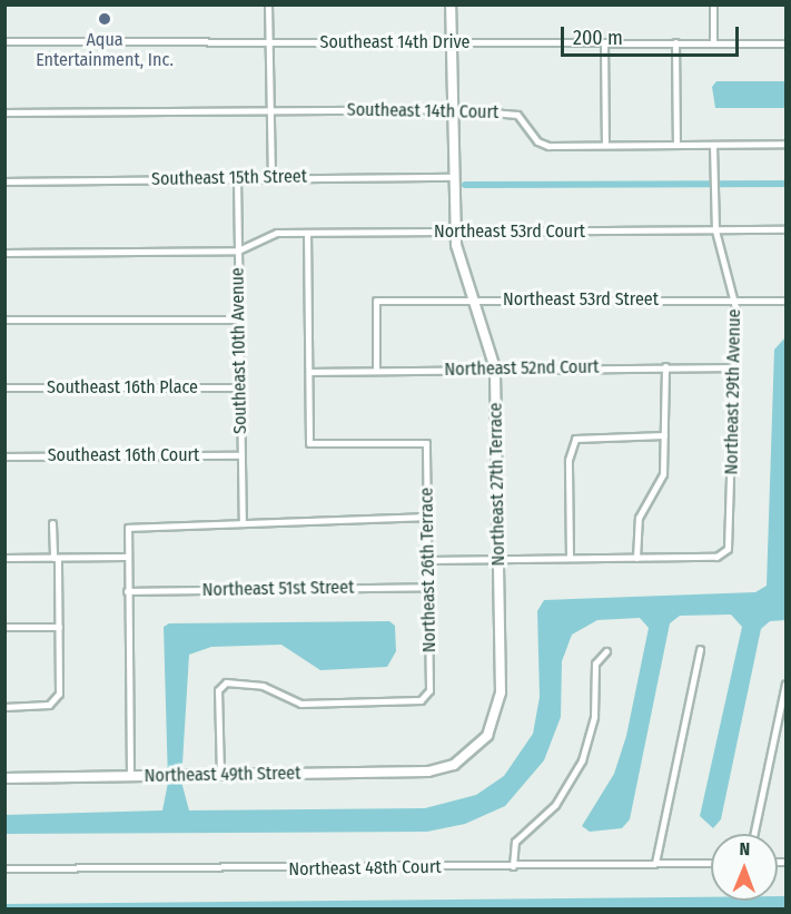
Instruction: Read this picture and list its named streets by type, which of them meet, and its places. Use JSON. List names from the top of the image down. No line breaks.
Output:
{"streets":{"street":["Southeast 14th Drive","Southeast 14th Court","Southeast 15th Street","Northeast 53rd Court","Northeast 53rd Street","Southeast 10th Avenue","Northeast 52nd Court","Southeast 16th Place","Northeast 29th Avenue","Southeast 16th Court","Northeast 27th Terrace","Northeast 26th Terrace","Northeast 51st Street","Northeast 49th Street","Northeast 48th Court"]},"crossings":[["Southeast 14th Drive","Northeast 27th Terrace"],["Southeast 14th Court","Northeast 29th Avenue"],["Southeast 14th Court","Northeast 27th Terrace"],["Southeast 15th Street","Southeast 10th Avenue"],["Southeast 15th Street","Northeast 27th Terrace"],["Northeast 53rd Court","Southeast 10th Avenue"],["Northeast 53rd Court","Northeast 29th Avenue"],["Northeast 53rd Court","Northeast 27th Terrace"],["Northeast 53rd Street","Northeast 52nd Court"],["Northeast 53rd Street","Northeast 29th Avenue"],["Northeast 53rd Street","Northeast 27th Terrace"],["Southeast 10th Avenue","Southeast 16th Place"],["Southeast 10th Avenue","Southeast 16th Court"],["Northeast 52nd Court","Northeast 29th Avenue"],["Northeast 52nd Court","Northeast 27th Terrace"],["Northeast 52nd Court","Northeast 26th Terrace"],["Northeast 27th Terrace","Northeast 49th Street"],["Northeast 26th Terrace","Northeast 51st Street"],["Northeast 26th Terrace","Northeast 49th Street"]],"places":["Aqua Entertainment, Inc."],"scale_bar":"200 m","north":"top"}
